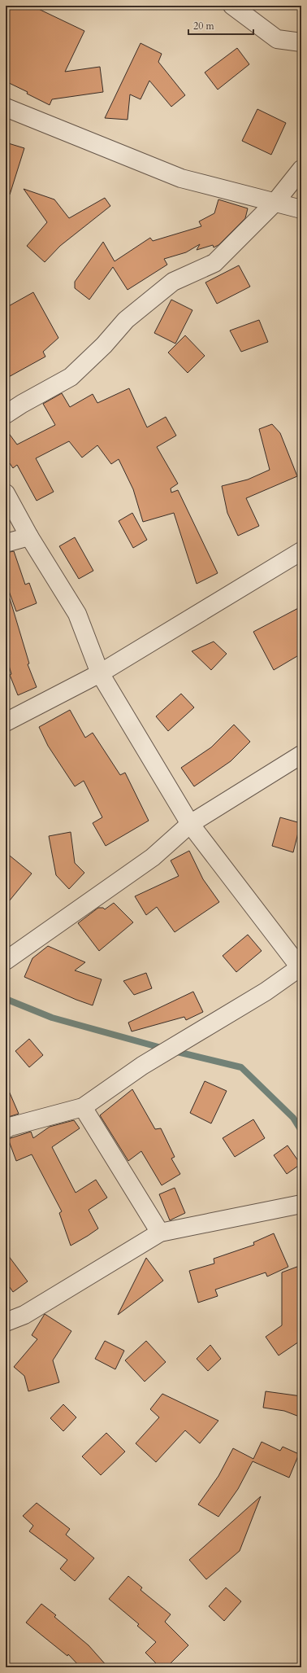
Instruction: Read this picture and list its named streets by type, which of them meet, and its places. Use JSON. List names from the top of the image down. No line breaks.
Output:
{"scale_bar":"20 m"}
